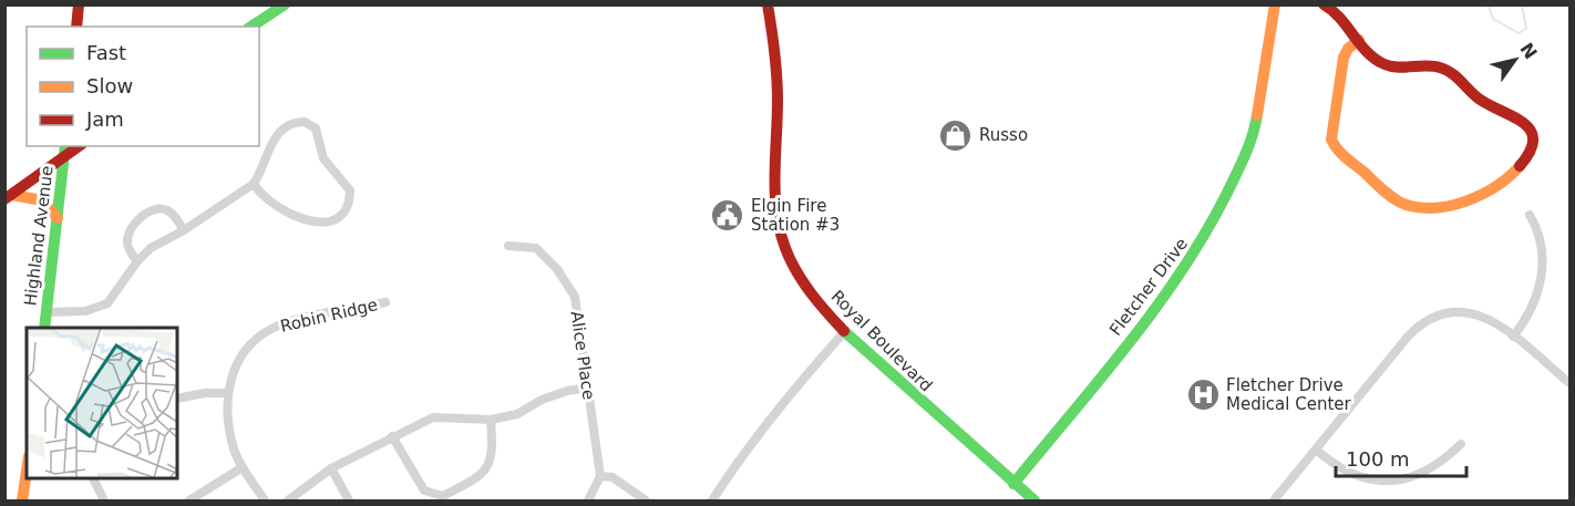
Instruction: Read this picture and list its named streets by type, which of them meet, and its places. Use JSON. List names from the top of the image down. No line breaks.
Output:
{"streets":{"street":["Highland Avenue","Fletcher Drive","Robin Ridge","Royal Boulevard","Alice Place"]},"crossings":[["Fletcher Drive","Royal Boulevard"]],"places":{"shop":["Russo"],"public building":["Elgin Fire Station #3"],"hospital":["Fletcher Drive Medical Center"]},"legend":["Fast","Slow","Jam"],"scale_bar":"100 m","north":"top right"}
